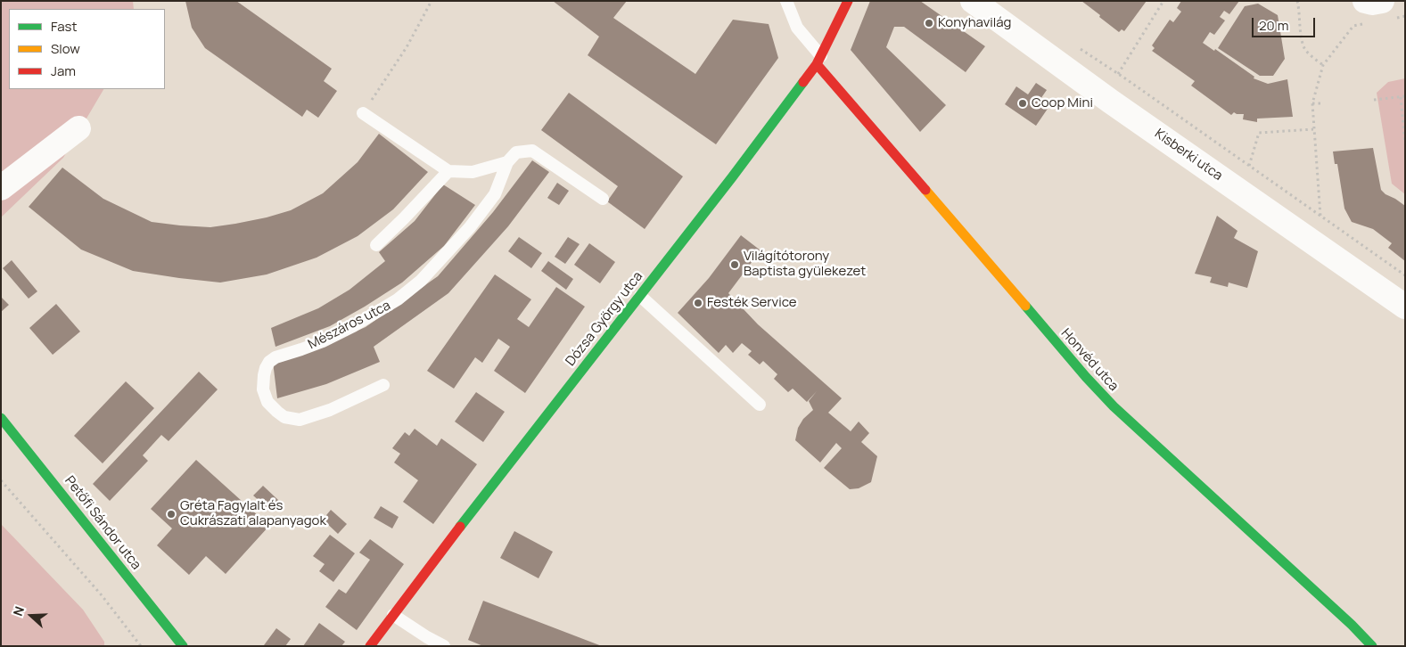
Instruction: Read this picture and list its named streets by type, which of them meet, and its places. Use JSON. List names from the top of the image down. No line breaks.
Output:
{"streets":{"street":["Kisberki utca","Dózsa György utca","Honvéd utca","Petőfi Sándor utca"],"lane":["Mészáros utca"]},"crossings":[["Dózsa György utca","Honvéd utca"]],"places":["Konyhavilág","Coop Mini","Világítótorony Baptista gyülekezet","Festék Service","Gréta Fagylalt és Cukrászati alapanyagok"],"legend":["Fast","Slow","Jam"],"scale_bar":"20 m","north":"left"}
